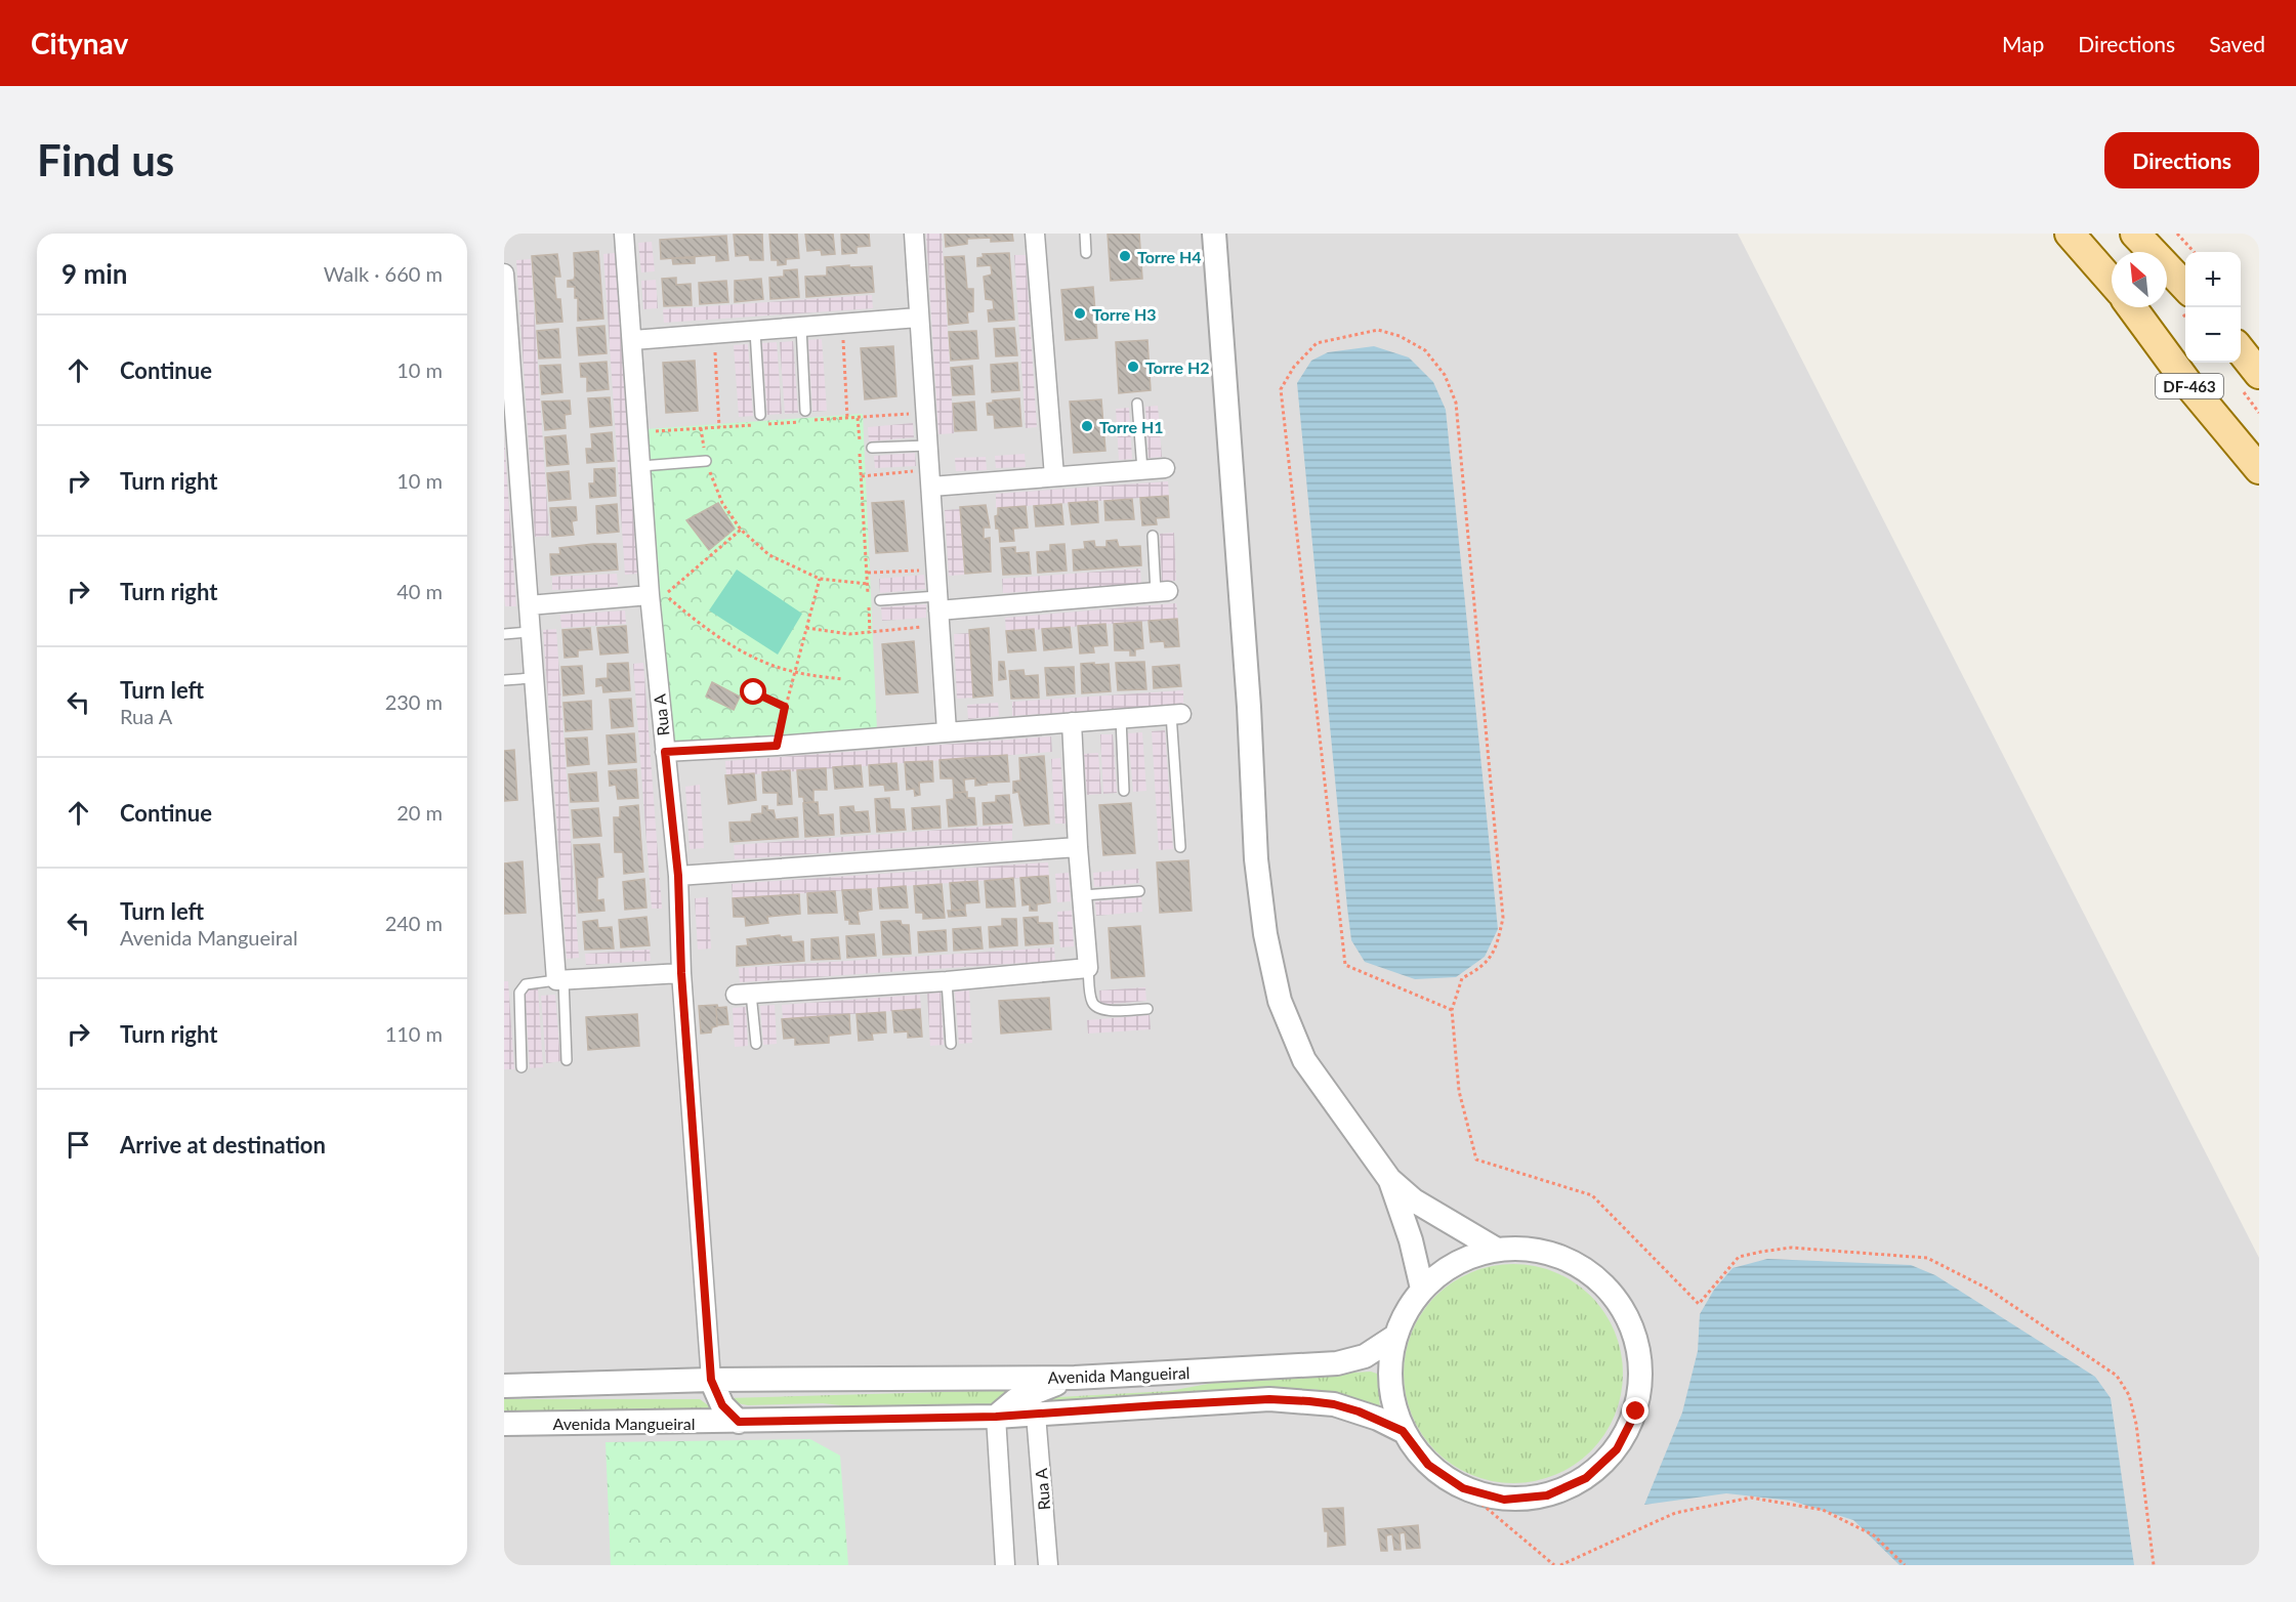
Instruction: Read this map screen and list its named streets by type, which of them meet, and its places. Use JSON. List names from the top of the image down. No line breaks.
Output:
{"streets":{"main road":["DF-463"],"street":["Rua A","Avenida Mangueiral"]},"crossings":[["Rua A","Avenida Mangueiral"]],"places":["Torre H4","Torre H3","Torre H2","Torre H1"],"north":"top left","page":{"header":"Citynav","nav":["Map","Directions","Saved"],"buttons":"Directions","title":"Find us","heading":["9 min","Walk · 660 m"],"map_buttons":["+","−"],"list":[["Continue","10 m"],["Turn right","10 m"],["Turn right","40 m"],["Turn left","Rua A","230 m"],["Continue","20 m"],["Turn left","Avenida Mangueiral","240 m"],["Turn right","110 m"],"Arrive at destination"]}}
